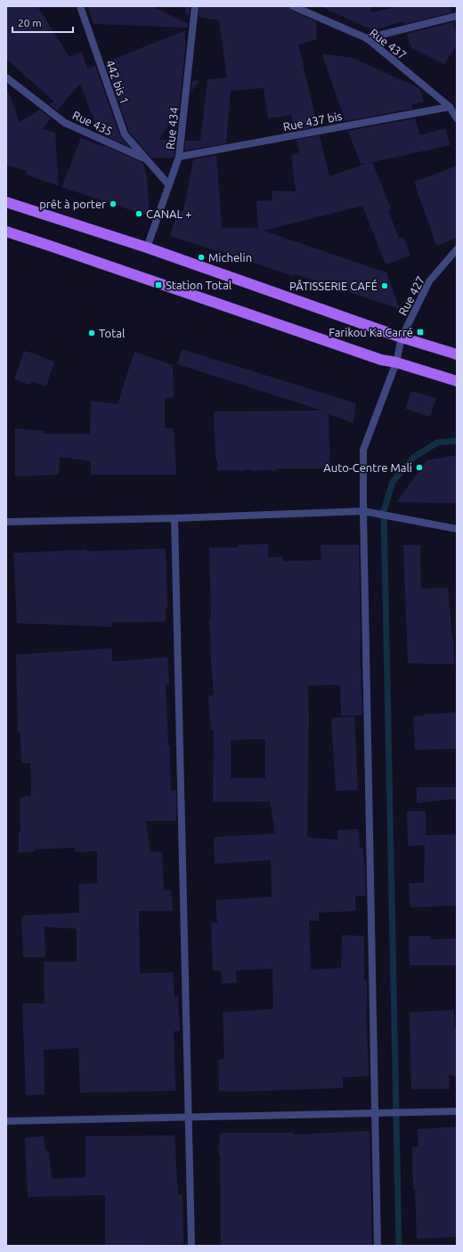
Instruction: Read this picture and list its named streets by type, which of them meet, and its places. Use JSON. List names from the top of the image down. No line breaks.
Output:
{"streets":{"street":["Rue 437","442 bis 1","Rue 437 bis","Rue 435","Rue 434","Rue 427"]},"crossings":[["Rue 437","Rue 437 bis"],["442 bis 1","Rue 435"],["Rue 437 bis","Rue 434"],["Rue 435","Rue 434"]],"places":{"other":["prêt à porter","CANAL +","Michelin","PÂTISSERIE CAFÉ","Total","Auto-Centre Mali"],"transit":["Station Total","Farikou Ka Carré"]},"scale_bar":"20 m"}
